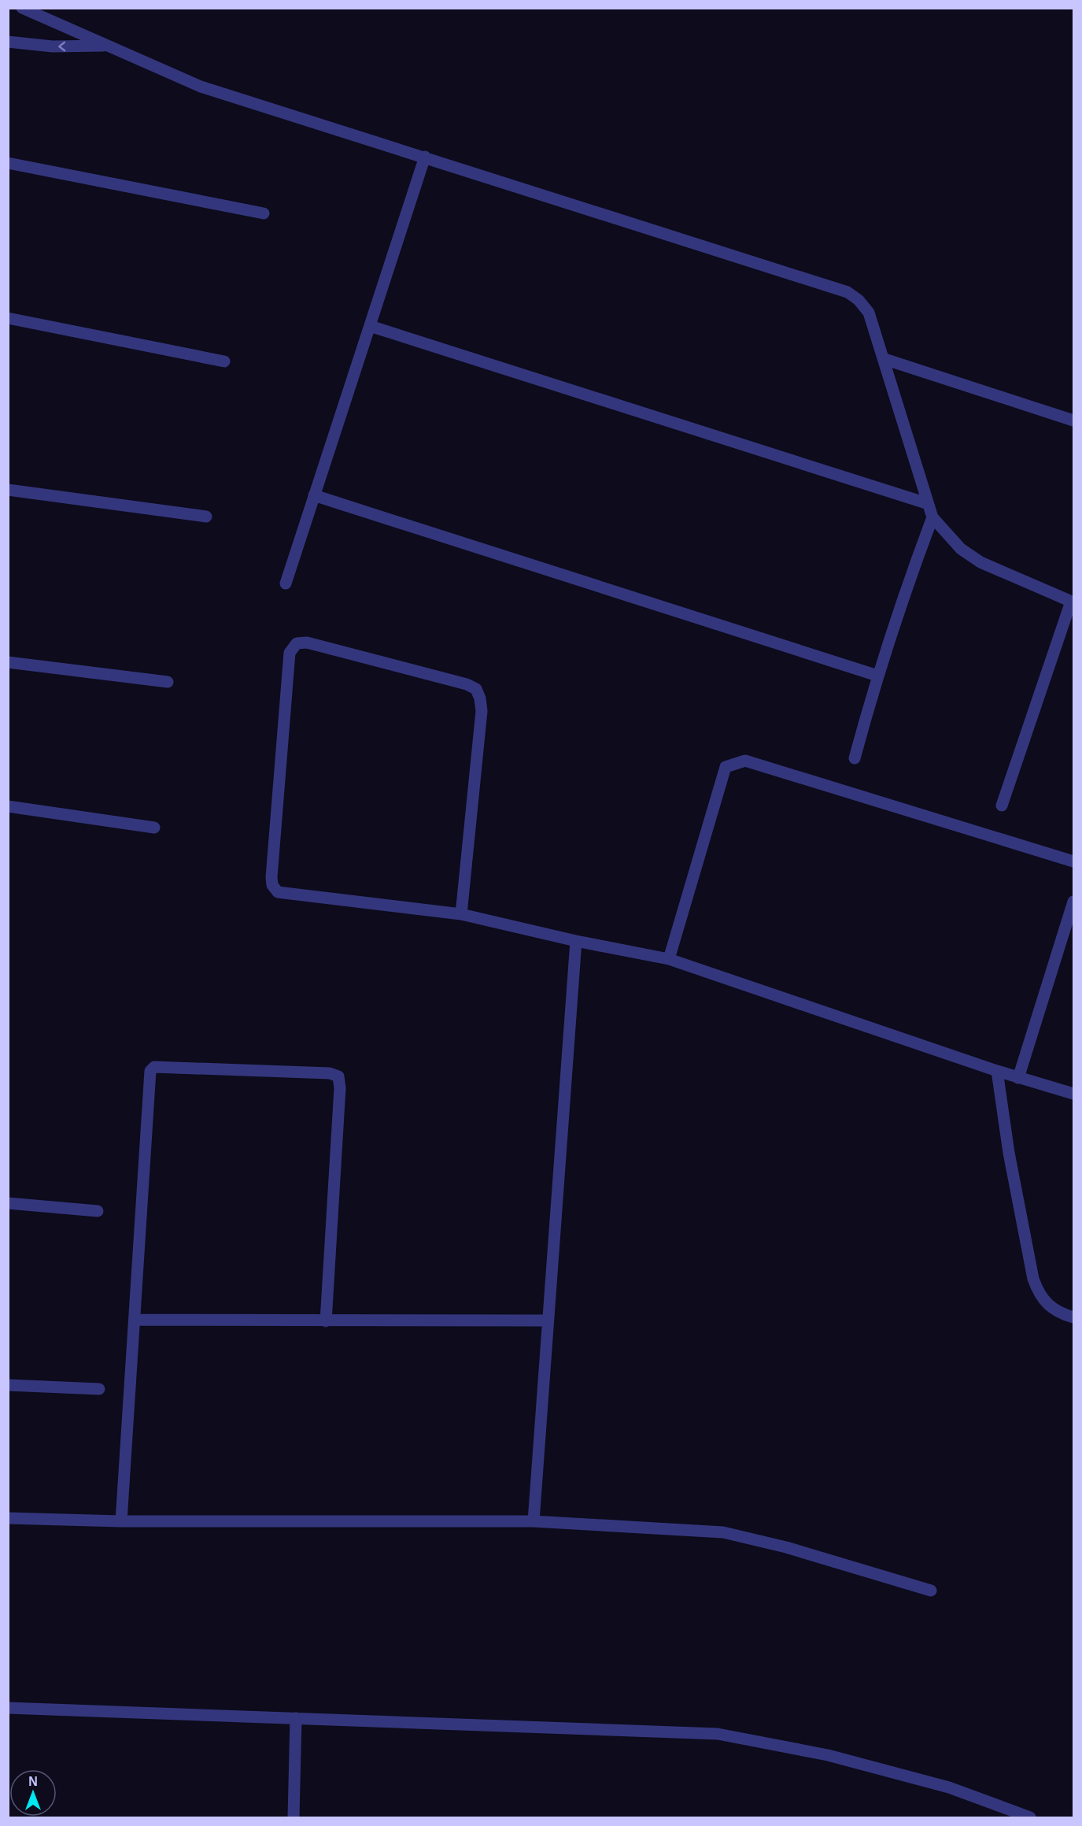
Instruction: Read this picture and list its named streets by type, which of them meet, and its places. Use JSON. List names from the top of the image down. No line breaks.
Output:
{"north":"top"}
